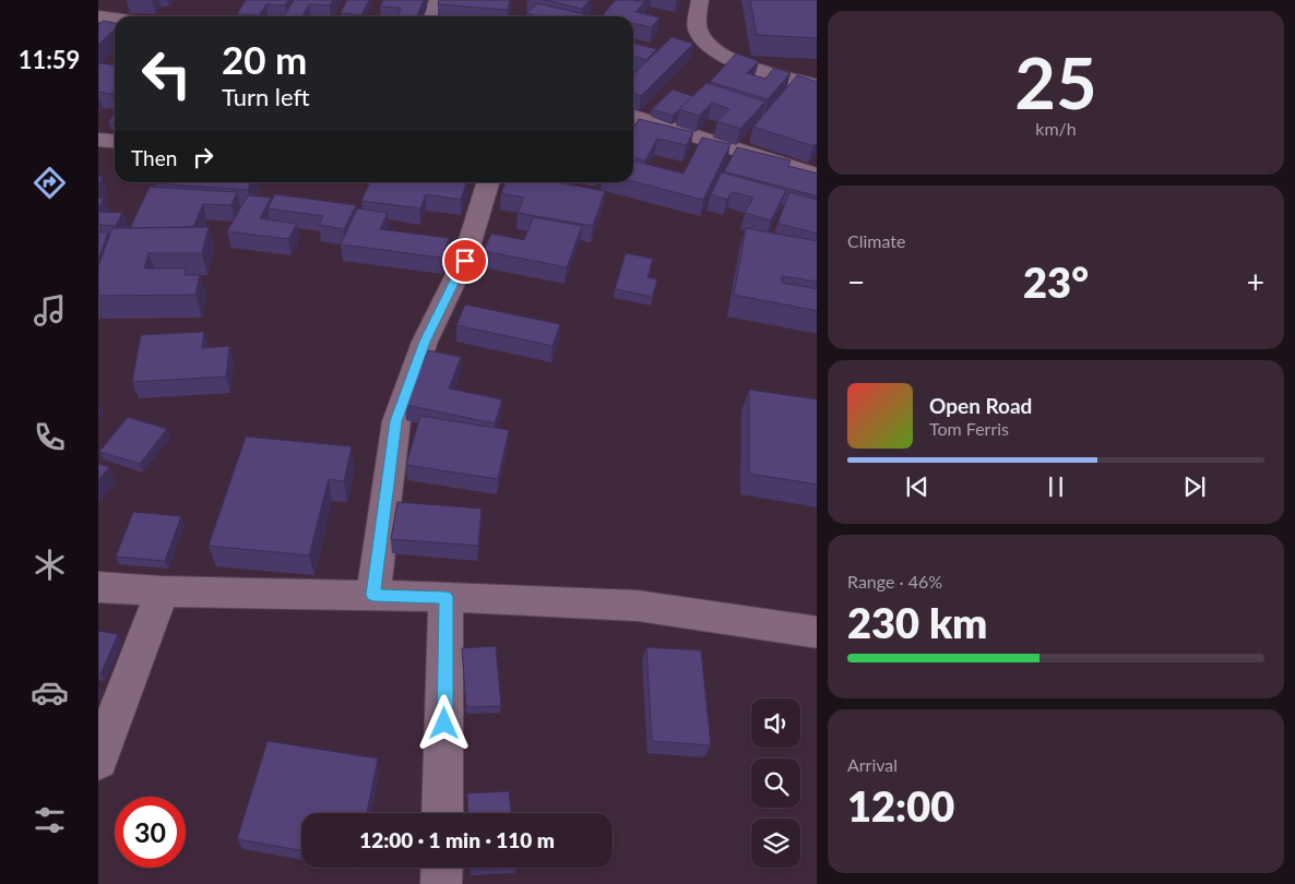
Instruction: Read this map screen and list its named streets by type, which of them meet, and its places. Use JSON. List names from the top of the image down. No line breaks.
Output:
{"page":{"tabs":"11:59","tile":[["25","km/h"],"Climate",["Range · 46%","230 km"],["Arrival","12:00"]],"turn":["20 m","Turn left"],"then":"Then","heat":["−","23°","+"],"song":["Open Road","Tom Ferris"],"limit":"30","trip":"12:00 · 1 min · 110 m"}}
